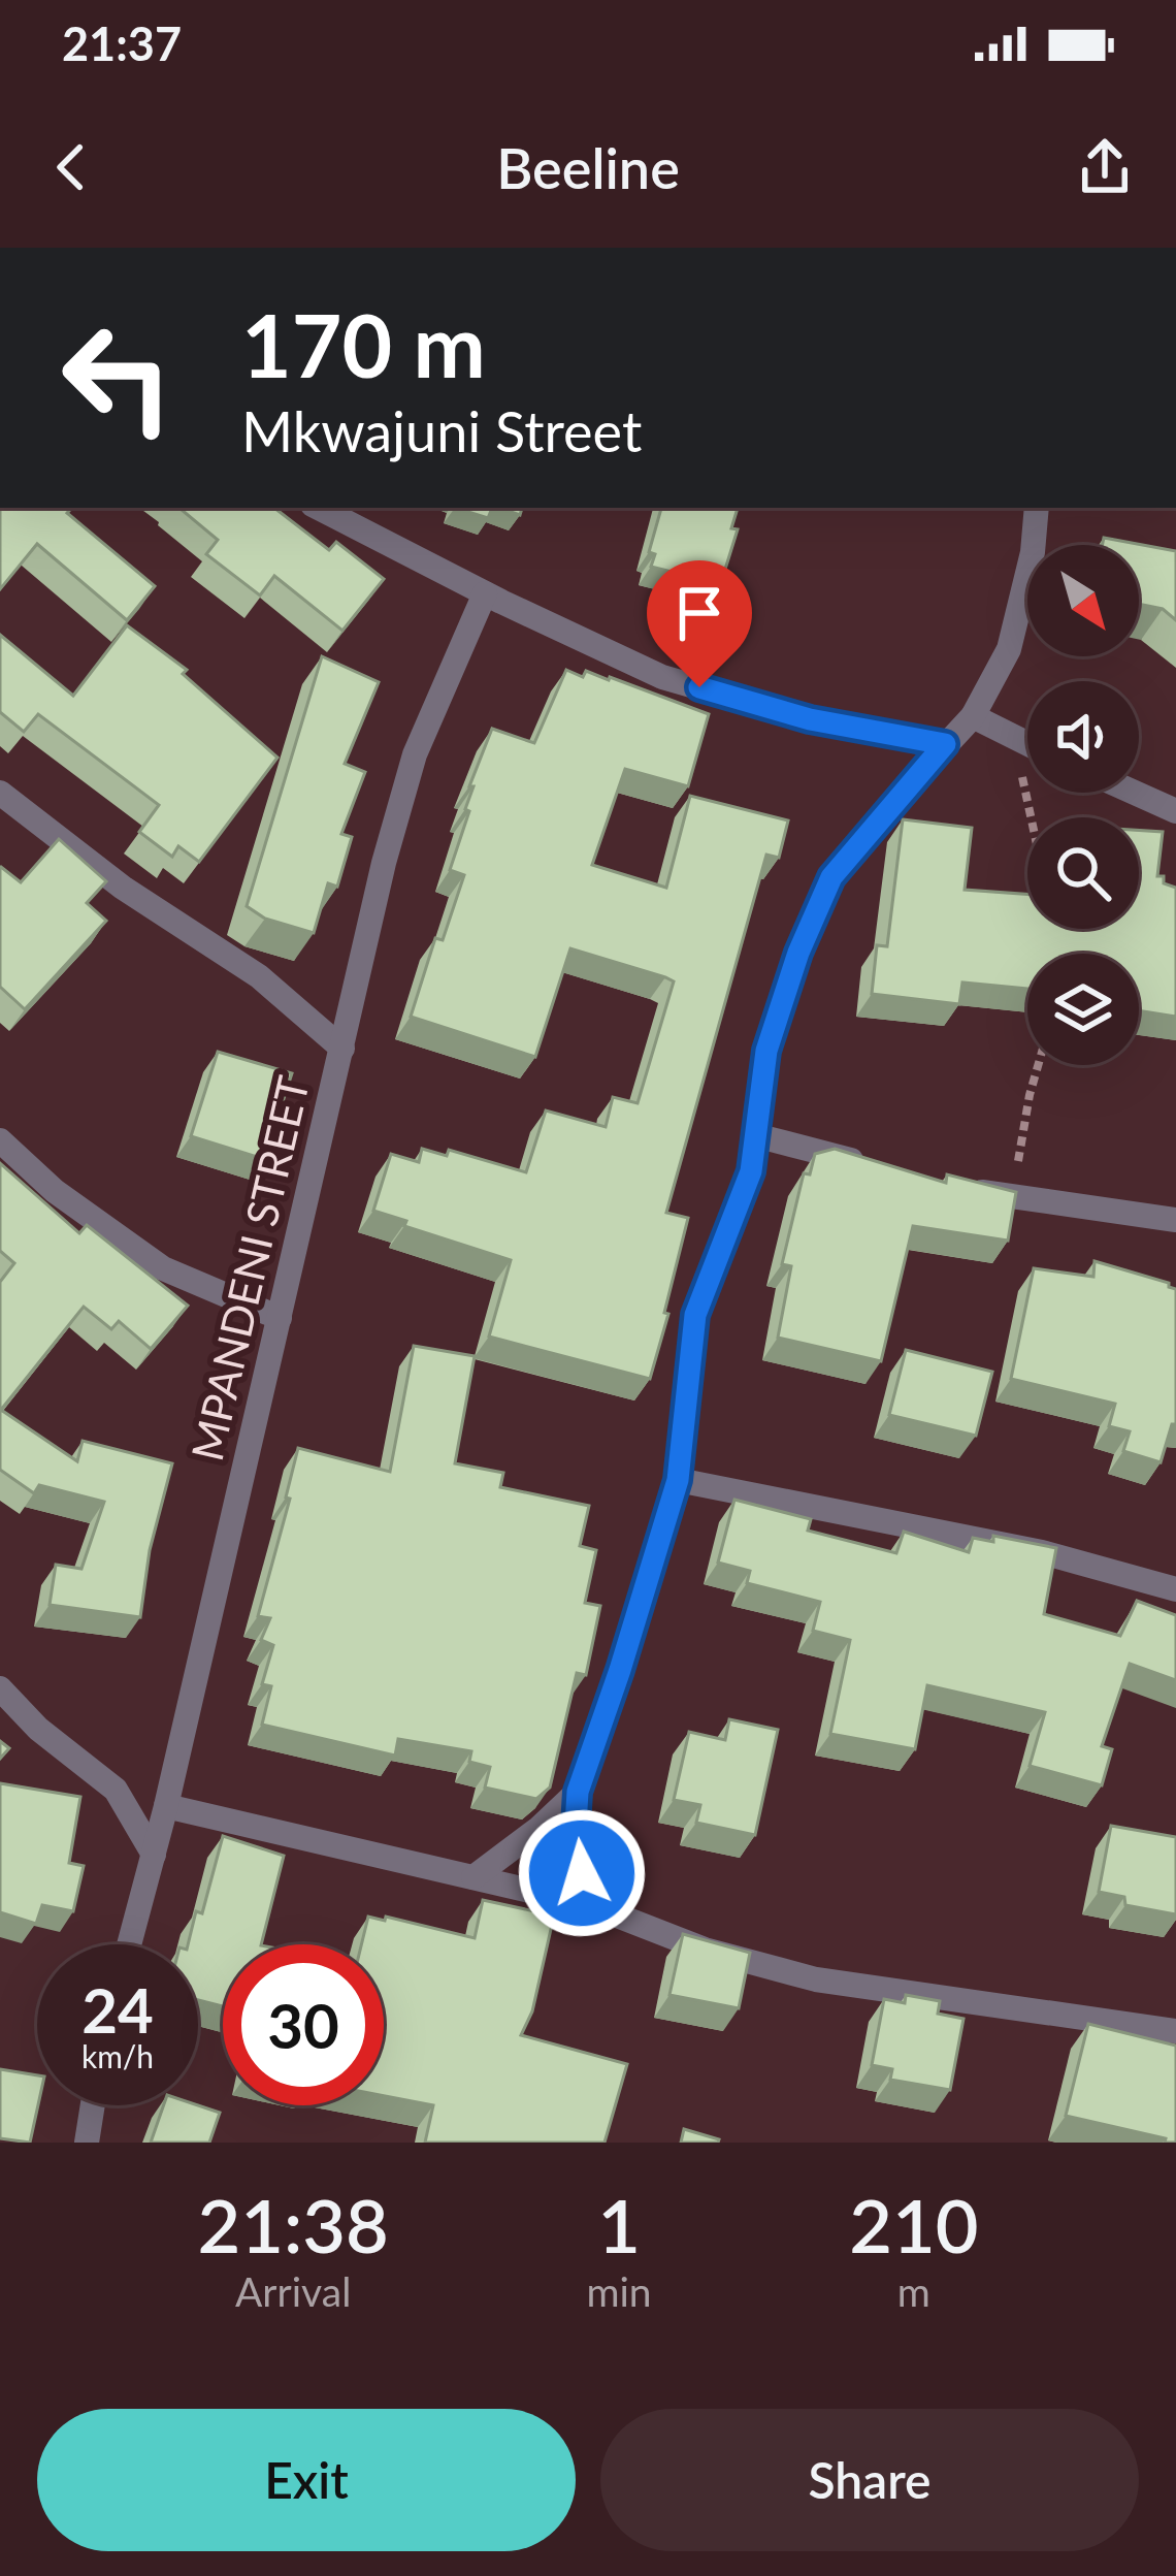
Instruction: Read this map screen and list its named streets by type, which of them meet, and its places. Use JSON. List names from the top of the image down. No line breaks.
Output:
{"streets":{"street":["MPANDENI STREET"]},"north":"bottom right","page":{"status":"21:37","header":"Beeline","turn":["170 m","Mkwajuni Street"],"speed":"24 km/h","limit":"30","eta":["21:38","Arrival","1","min","210","m"],"buttons":["Exit","Share"]}}
